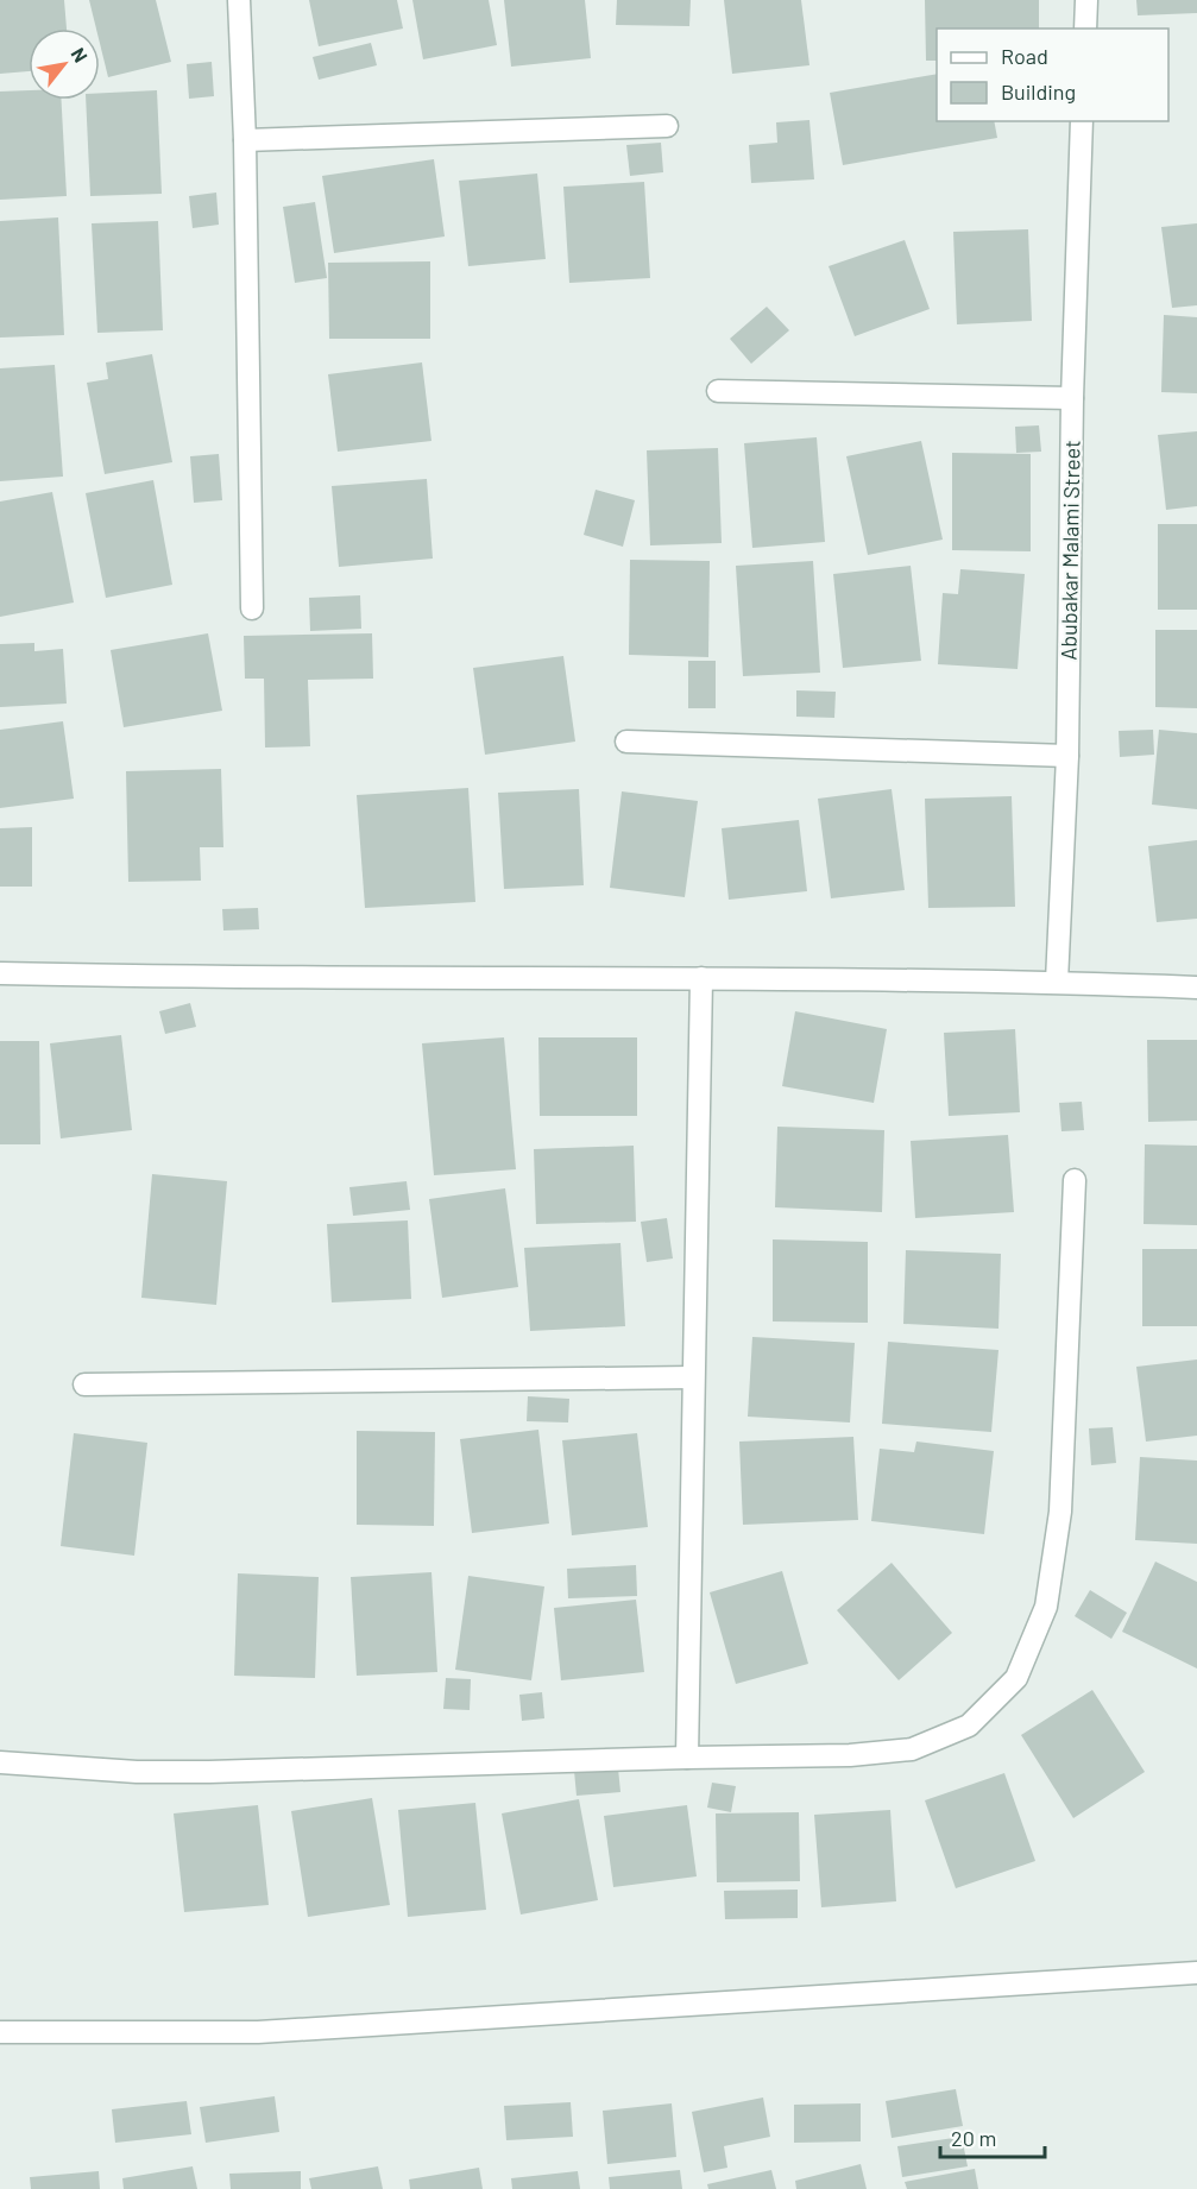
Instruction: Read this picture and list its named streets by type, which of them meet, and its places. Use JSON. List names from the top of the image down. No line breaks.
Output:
{"streets":{"street":["Abubakar Malami Street"]},"legend":["Road","Building"],"scale_bar":"20 m","north":"top right"}
